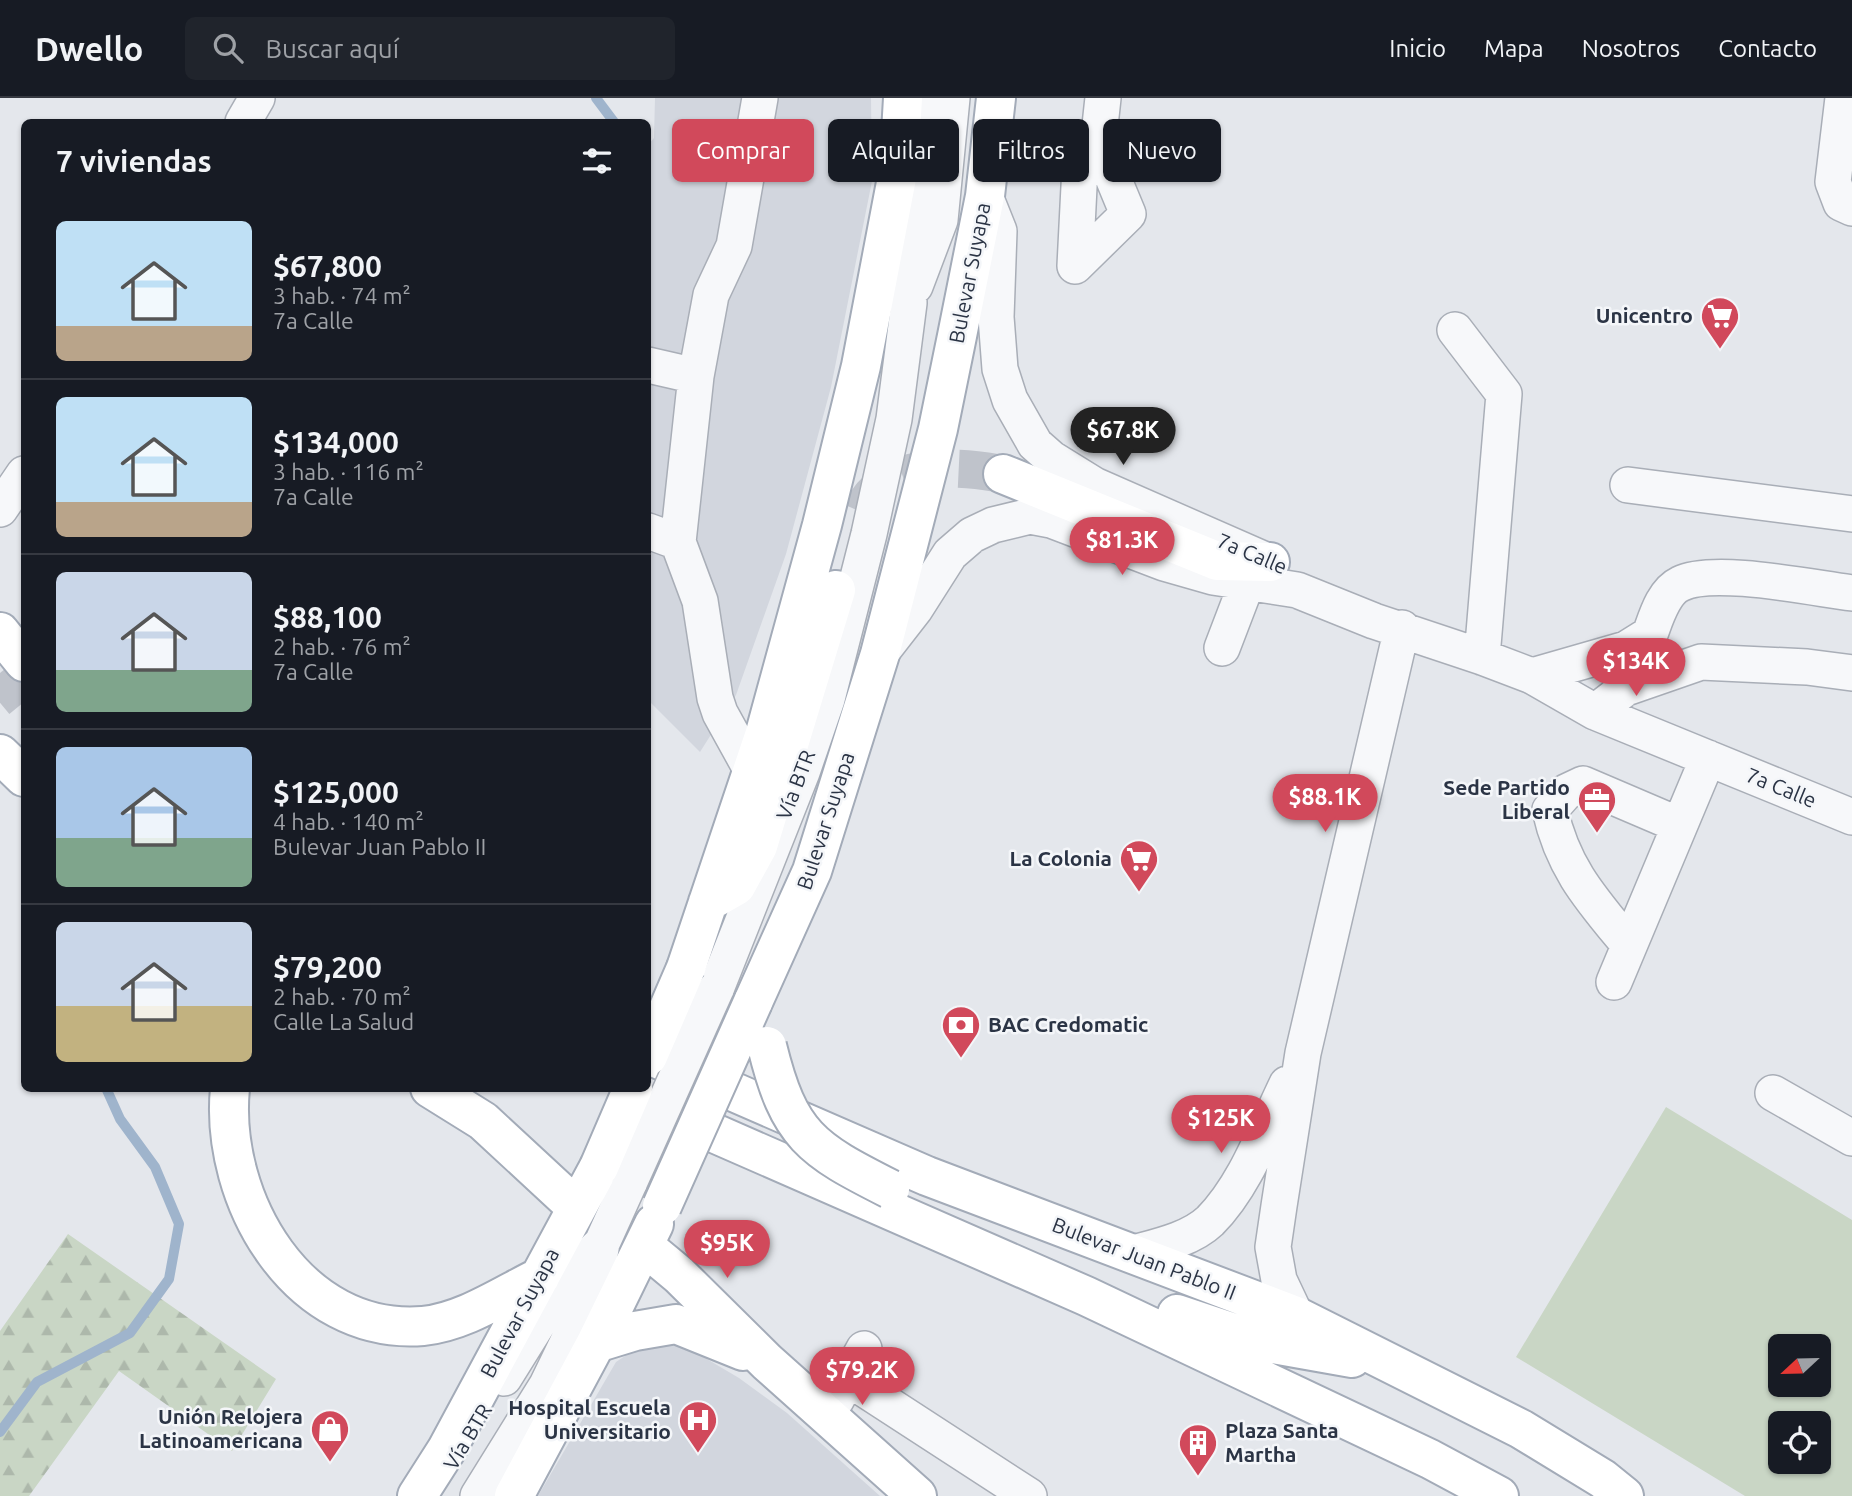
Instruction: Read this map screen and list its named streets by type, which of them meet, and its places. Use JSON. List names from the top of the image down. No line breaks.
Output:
{"streets":{"main road":["Bulevar Suyapa","Bulevar Juan Pablo II"],"street":["7a Calle","Vía BTR"]},"crossings":[["Bulevar Suyapa","7a Calle"],["Bulevar Suyapa","Vía BTR"]],"places":{"supermarket":["Unicentro","La Colonia"],"office":["Sede Partido Liberal"],"bank":["BAC Credomatic"],"hospital":["Hospital Escuela Universitario"],"shop":["Unión Relojera Latinoamericana"],"building":["Plaza Santa Martha"]},"north":"left","page":{"header":"Dwello","search":"Buscar aquí","nav":["Inicio","Mapa","Nosotros","Contacto"],"chip":["Comprar","Alquilar","Filtros","Nuevo"],"heading":"7 viviendas","list":[{"name":"$67,800","note":"3 hab. · 74 m² · 7a Calle"},{"name":"$134,000","note":"3 hab. · 116 m² · 7a Calle"},{"name":"$88,100","note":"2 hab. · 76 m² · 7a Calle"},{"name":"$125,000","note":"4 hab. · 140 m² · Bulevar Juan Pablo II"},{"name":"$79,200","note":"2 hab. · 70 m² · Calle La Salud"}],"price":["$67.8K","$81.3K","$134K","$88.1K","$125K","$95K","$79.2K"]}}
